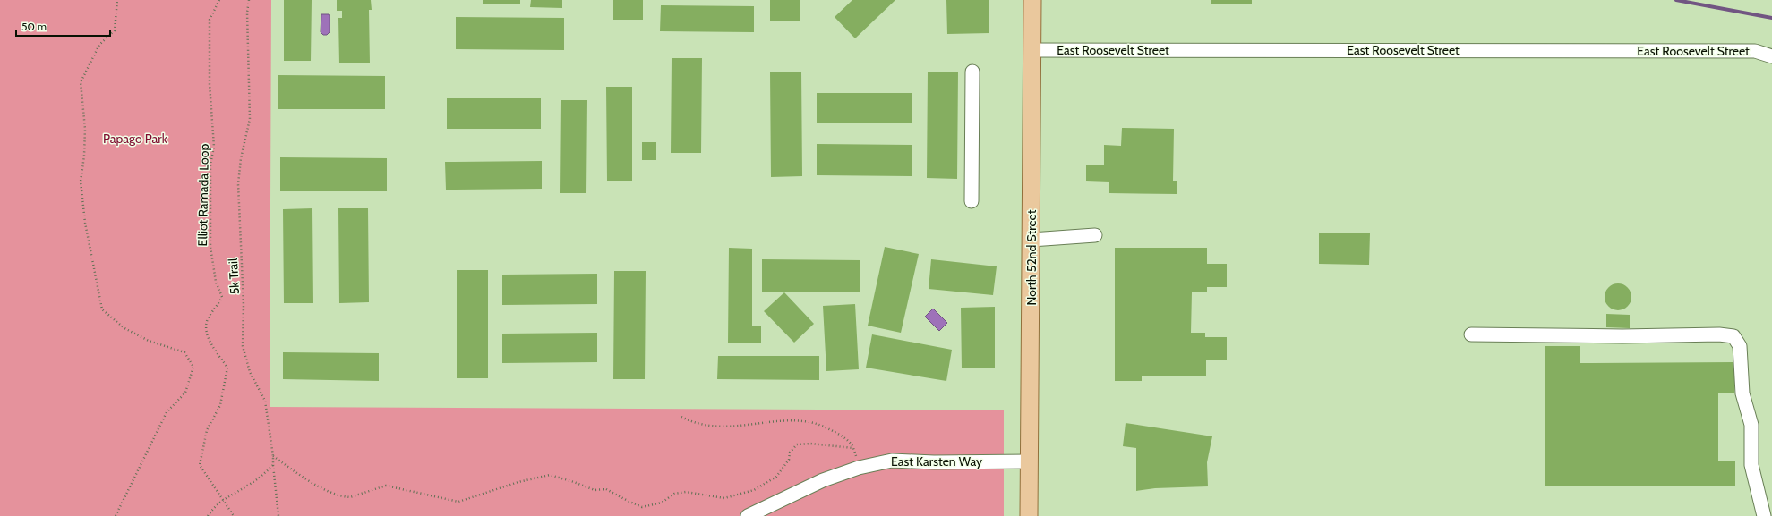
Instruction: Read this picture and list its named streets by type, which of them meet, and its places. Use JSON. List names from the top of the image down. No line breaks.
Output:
{"streets":{"main road":["North 52nd Street"],"street":["East Roosevelt Street","East Karsten Way"],"path":["Elliot Ramada Loop","5k Trail"]},"crossings":[["East Roosevelt Street","North 52nd Street"],["North 52nd Street","East Karsten Way"]],"parks":["Papago Park"],"scale_bar":"50 m"}
